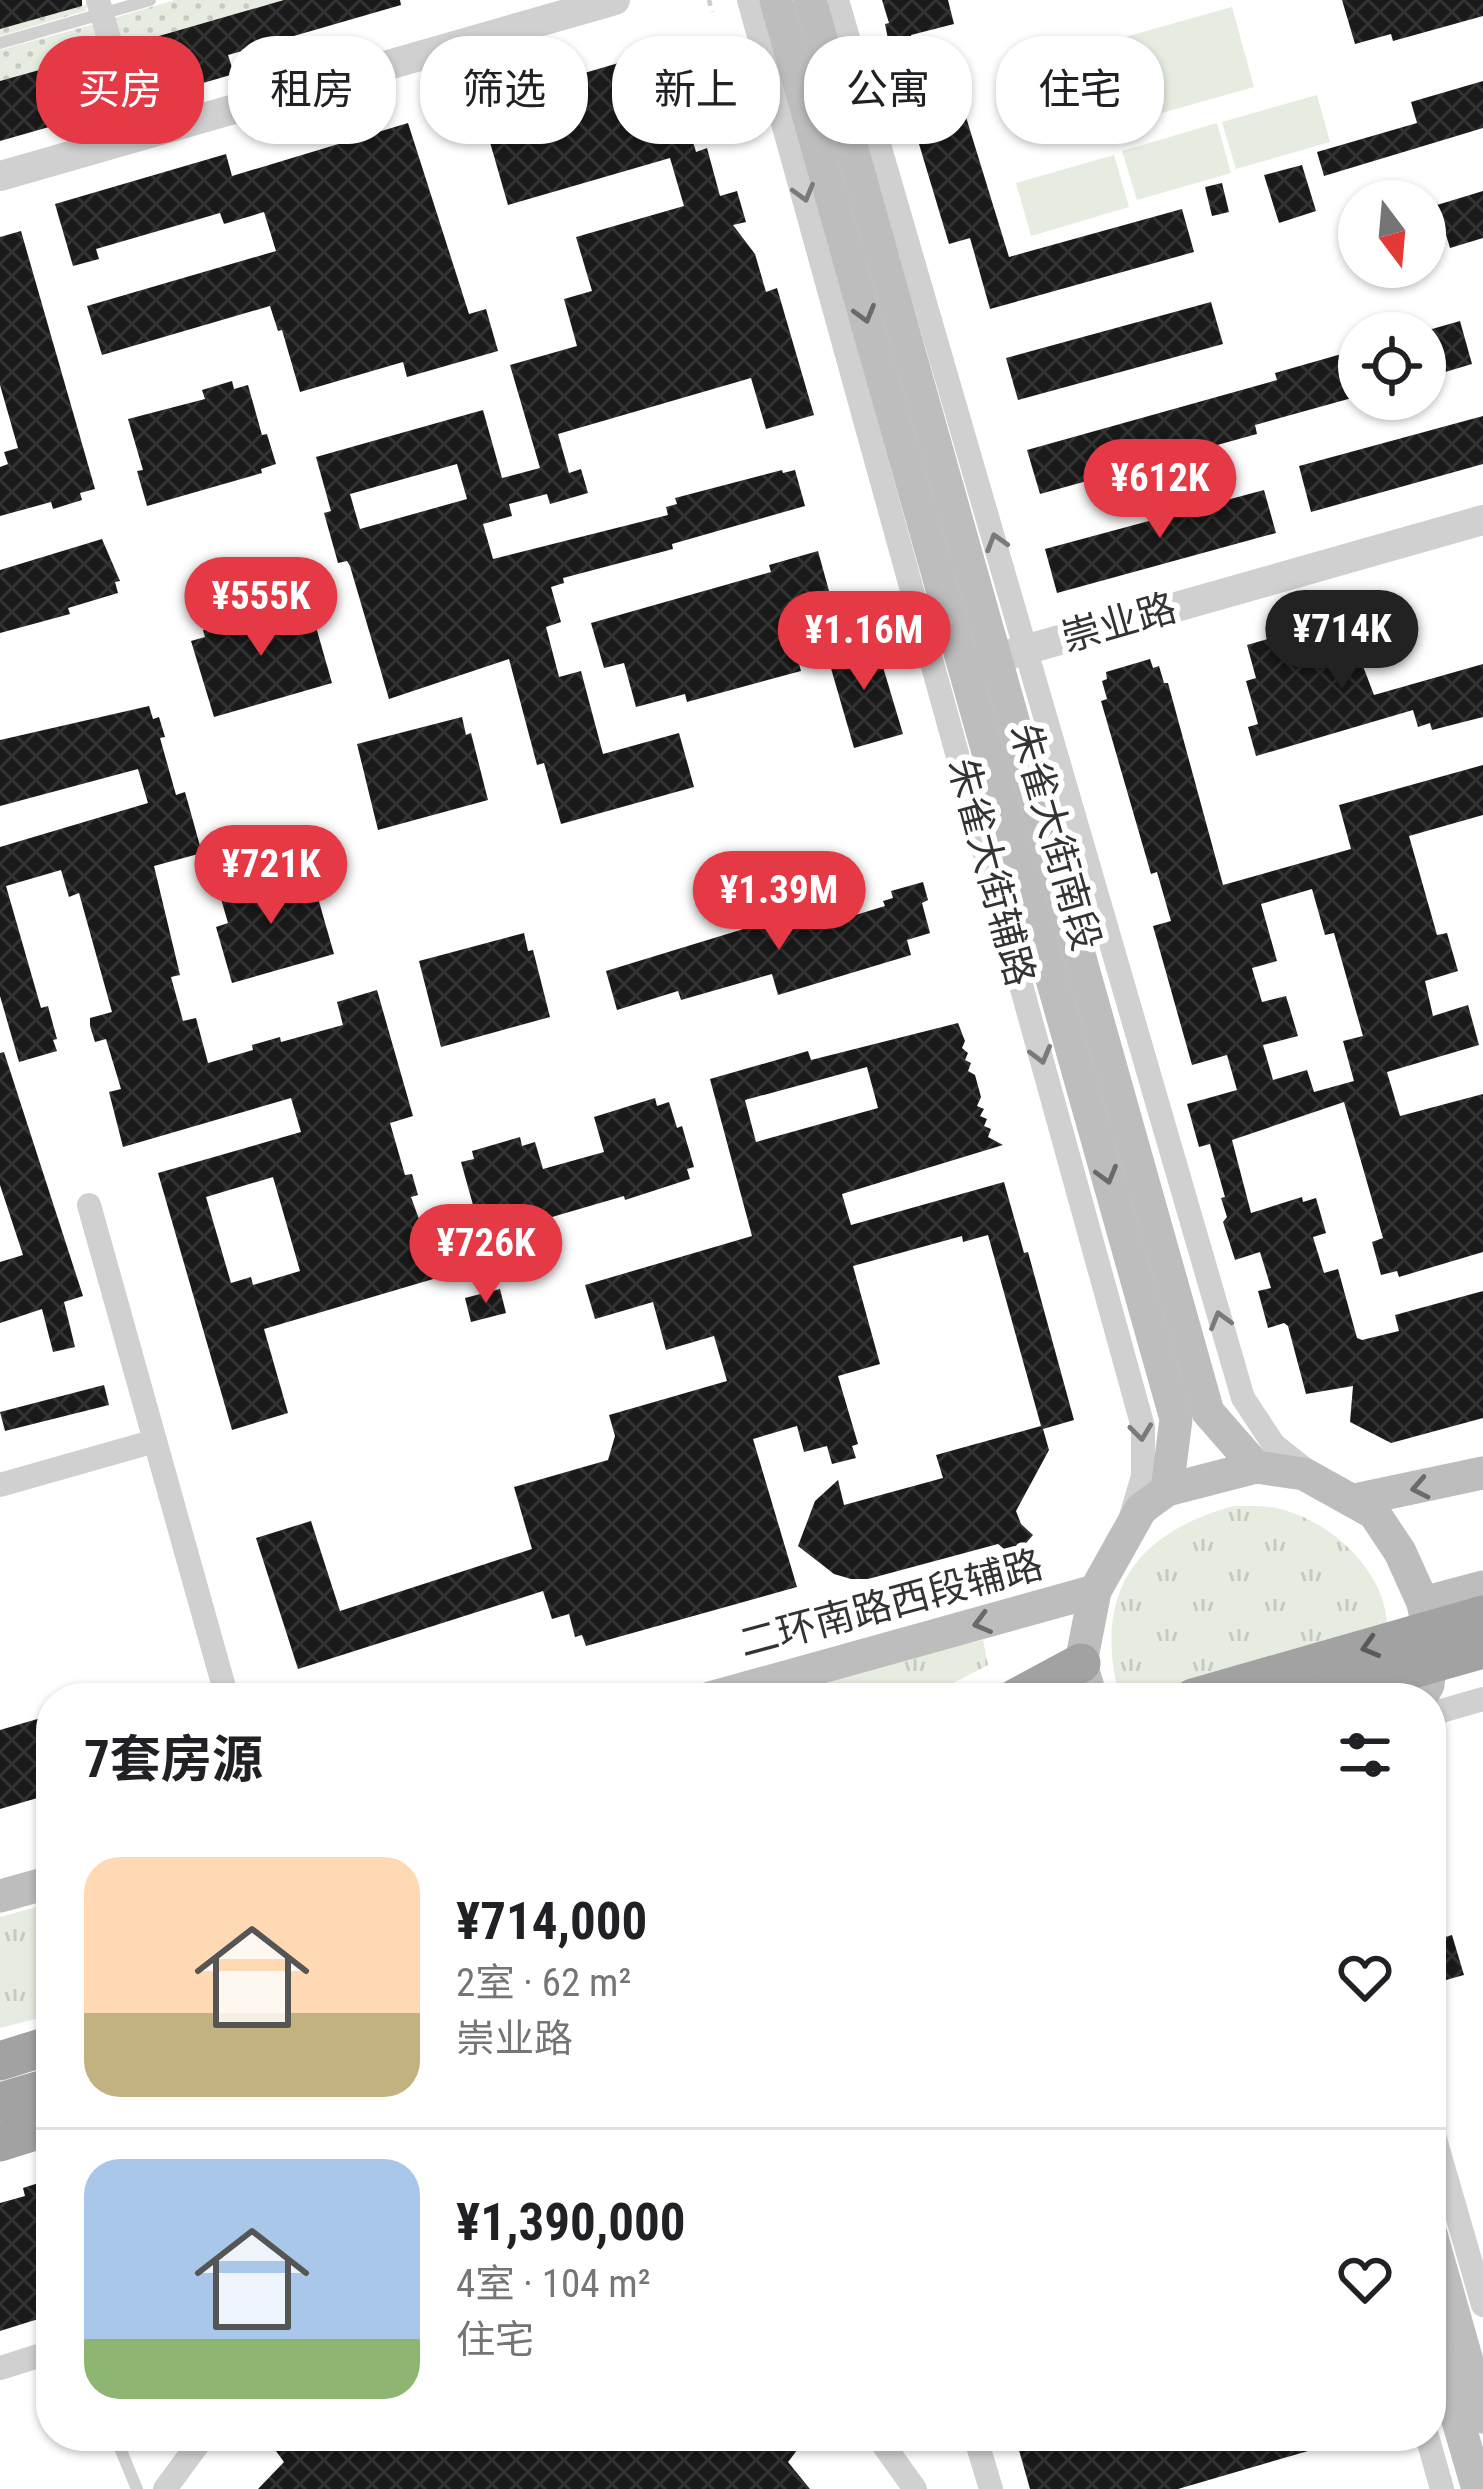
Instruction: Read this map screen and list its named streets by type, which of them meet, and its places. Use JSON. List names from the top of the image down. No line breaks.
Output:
{"streets":{"main road":["朱雀大街南段","二环南路西段辅路"],"street":["崇业路","朱雀大街辅路"]},"crossings":[["崇业路","朱雀大街南段"]],"one_way":["二环南路西段辅路"],"north":"bottom","page":{"chip":["买房","租房","筛选","新上","公寓","住宅"],"price":["¥612K","¥555K","¥714K","¥1.16M","¥721K","¥1.39M","¥726K"],"heading":"7套房源","list":[{"name":"¥714,000","note":"2室 · 62 m² · 崇业路"},{"name":"¥1,390,000","note":"4室 · 104 m² · 住宅"}]}}
